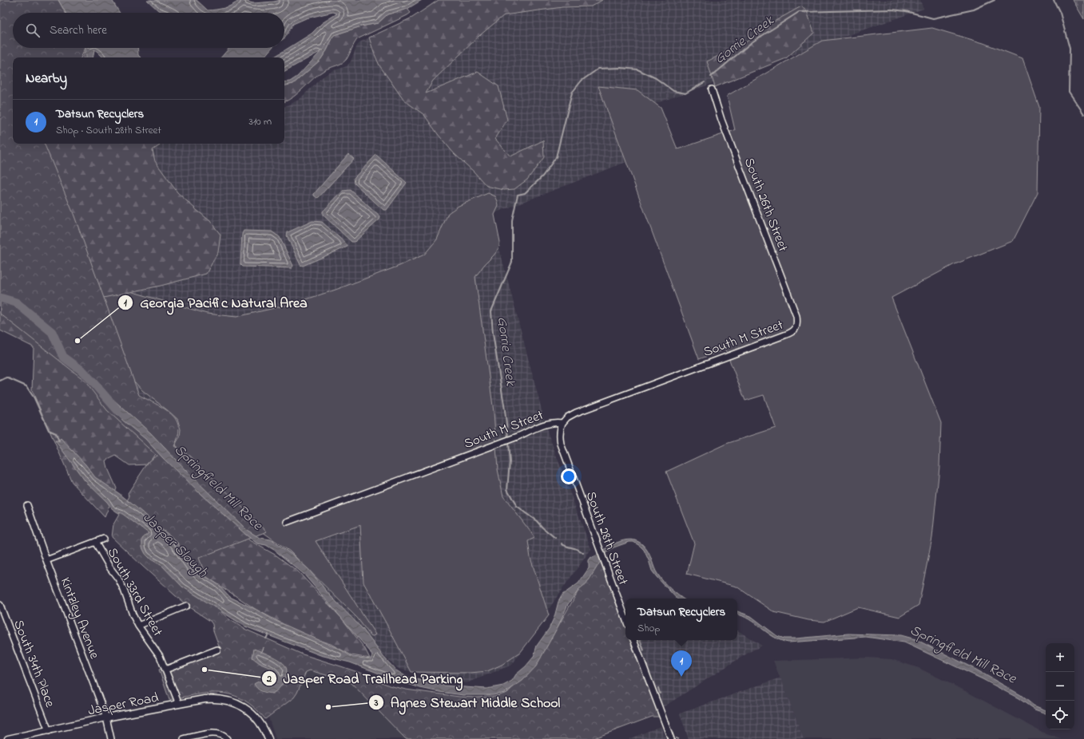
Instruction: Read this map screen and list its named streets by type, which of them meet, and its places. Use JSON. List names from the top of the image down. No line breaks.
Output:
{"streets":{"street":["South 26th Street","South M Street","South 28th Street","South 33rd Street","Kintzley Avenue","South 34th Place","Jasper Road"]},"crossings":[["South 26th Street","South M Street"],["South M Street","South 28th Street"],["South 33rd Street","Jasper Road"],["Kintzley Avenue","Jasper Road"],["South 34th Place","Jasper Road"]],"water":["Gorrie Creek","Springfield Mill Race","Jasper Slough"],"places":["Georgia Pacific Natural Area","Jasper Road Trailhead Parking","Agnes Stewart Middle School"],"page":{"search":"Search here","heading":"Nearby","list":[{"mark":"1","name":"Datsun Recyclers","note":"Shop · South 28th Street","value":"310 m"}],"popup":["Datsun Recyclers","Shop"],"map_buttons":["+","−"],"pins":"1"}}
